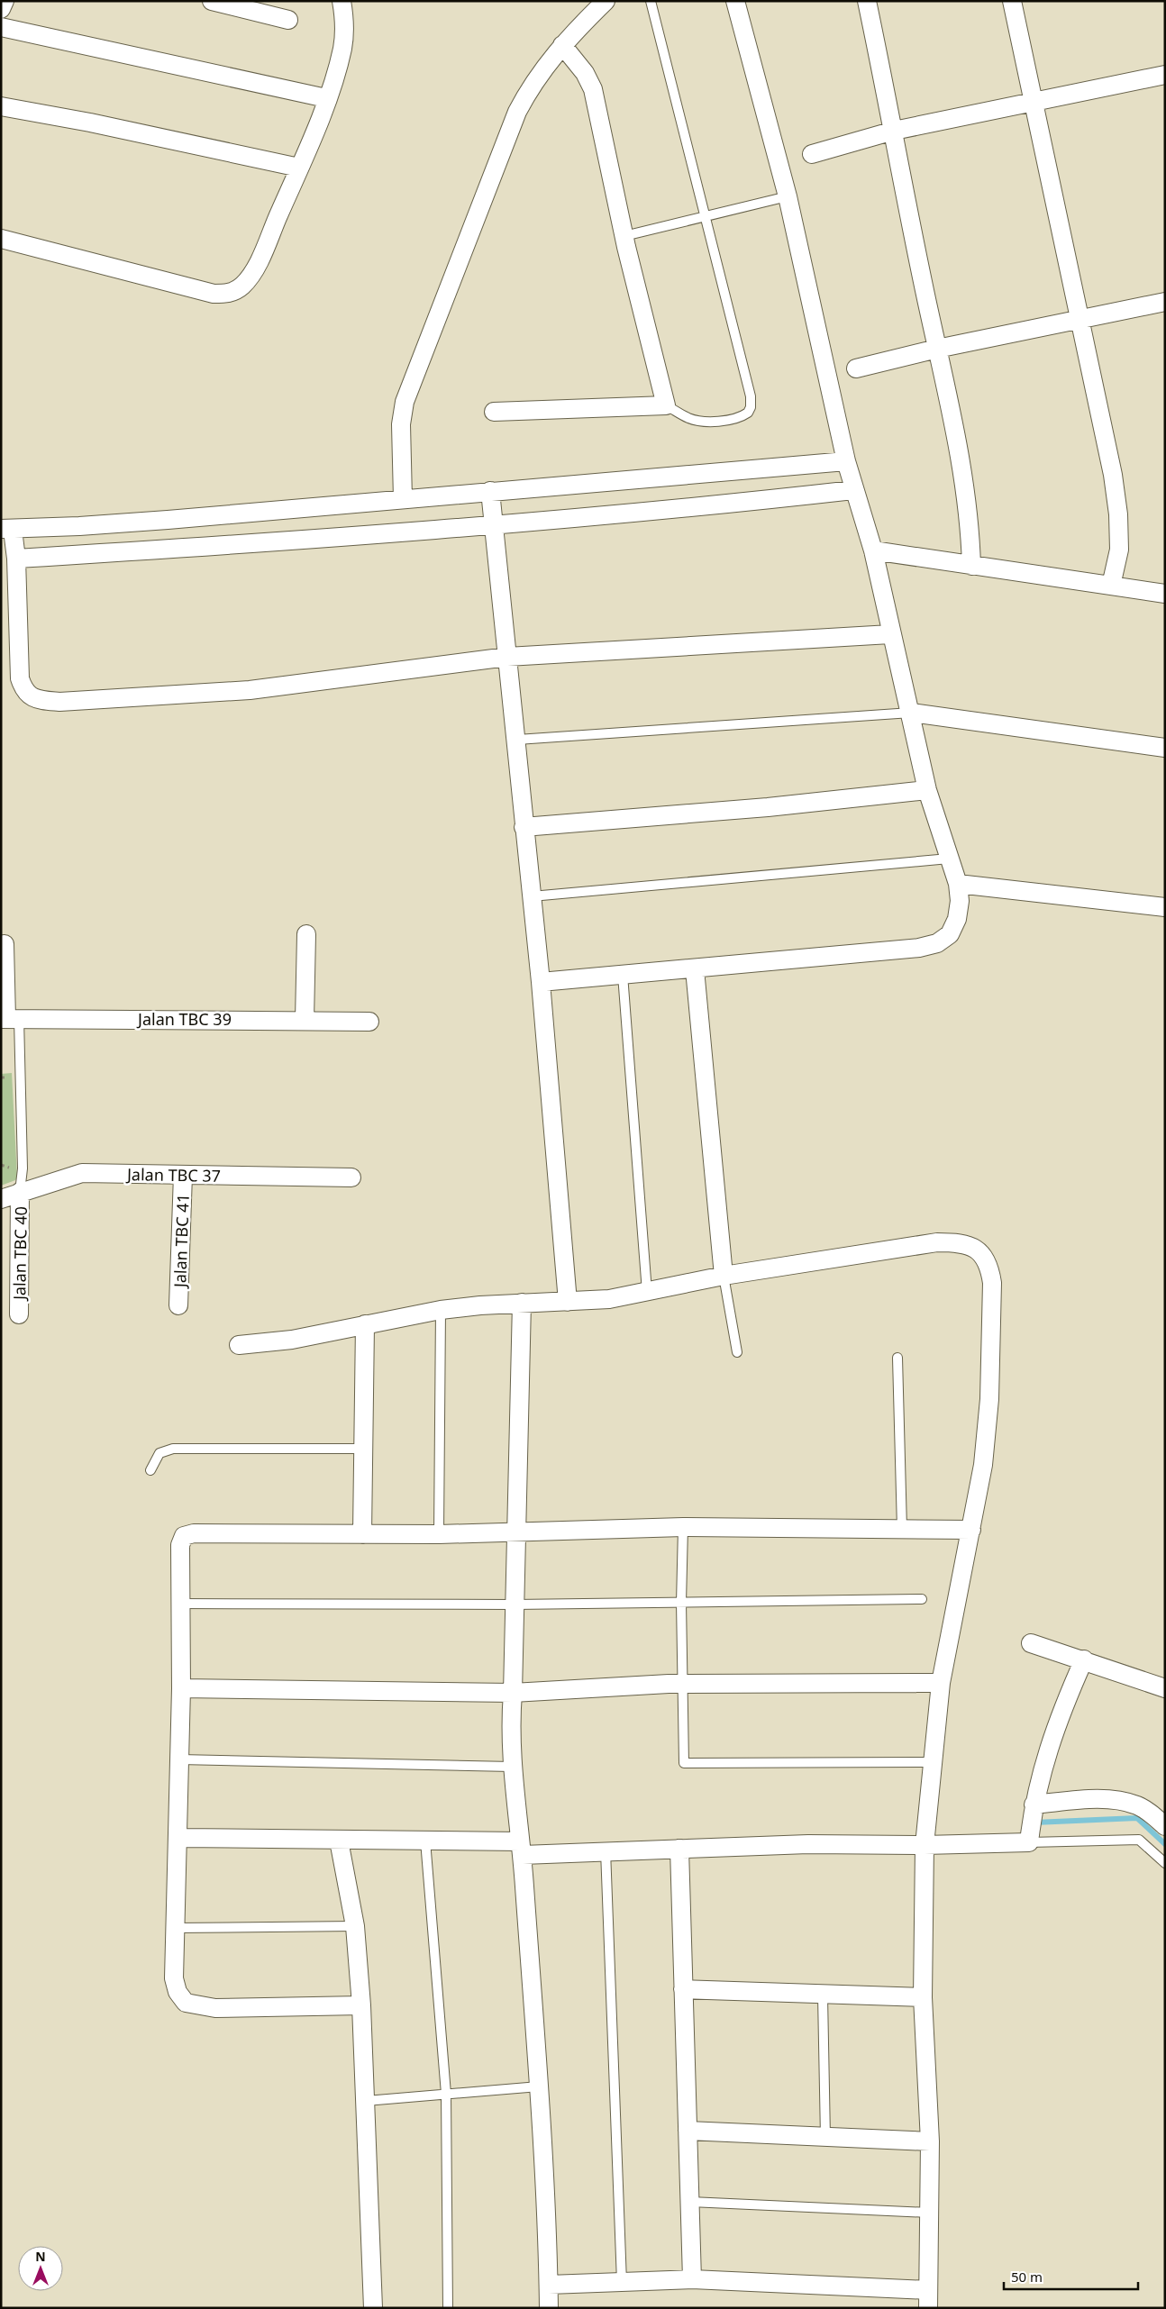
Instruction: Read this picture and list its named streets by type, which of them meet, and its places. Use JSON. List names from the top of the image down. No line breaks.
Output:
{"streets":{"street":["Jalan TBC 39","Jalan TBC 37","Jalan TBC 41","Jalan TBC 40"]},"crossings":[["Jalan TBC 37","Jalan TBC 41"],["Jalan TBC 37","Jalan TBC 40"]],"scale_bar":"50 m","north":"top"}
